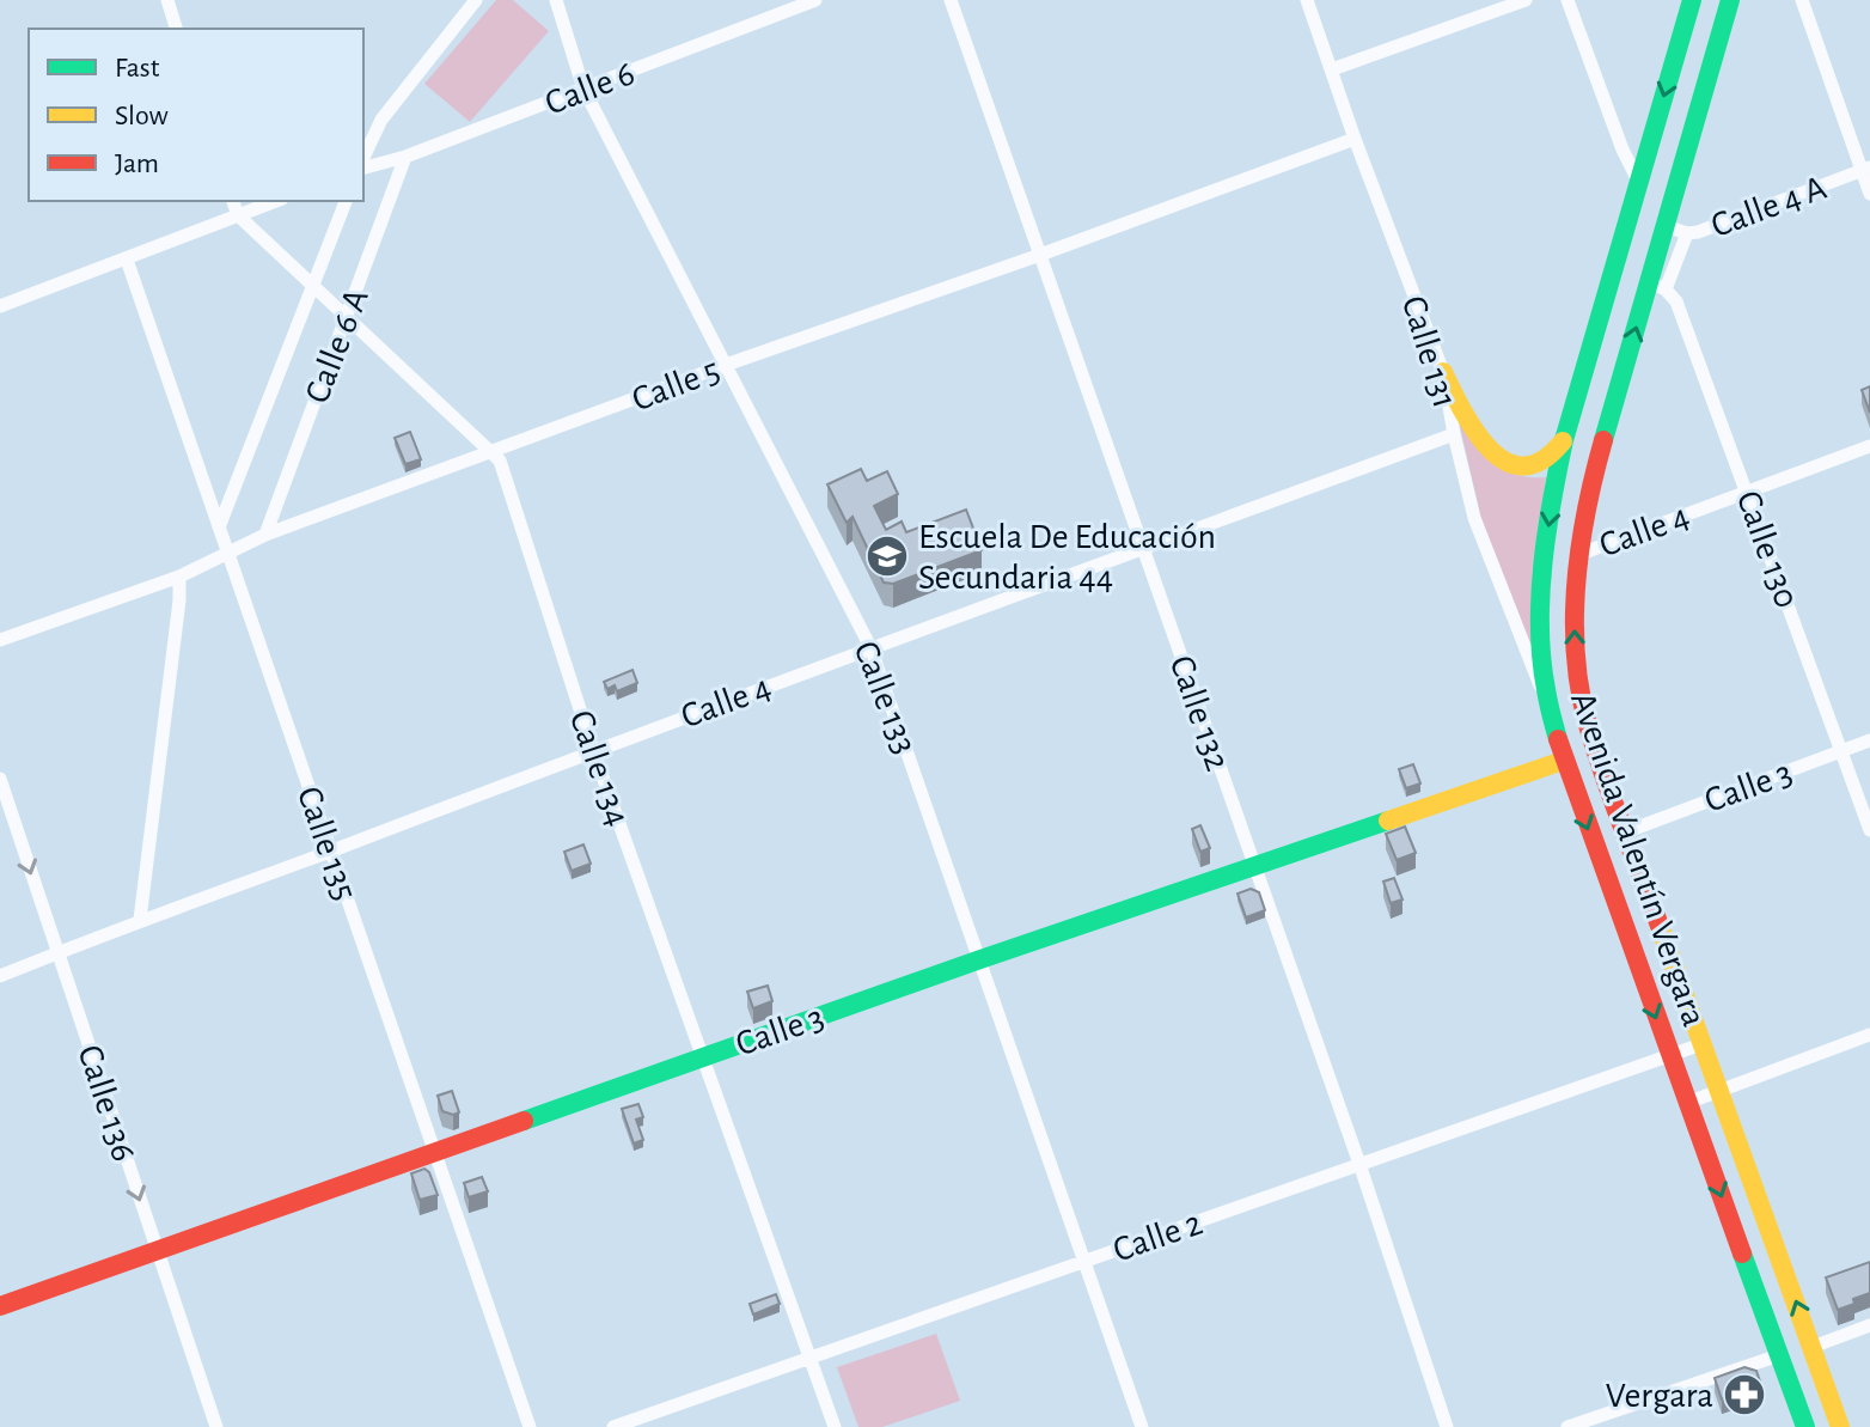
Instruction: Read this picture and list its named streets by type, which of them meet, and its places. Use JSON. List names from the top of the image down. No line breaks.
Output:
{"streets":{"main road":["Calle 3","Avenida Valentín Vergara"],"street":["Calle 6","Calle 4 A","Calle 6 A","Calle 131","Calle 5","Calle 4","Calle 130","Calle 133","Calle 132","Calle 134","Calle 135","Calle 136","Calle 2"]},"crossings":[["Calle 6","Calle 6 A"],["Calle 6","Calle 133"],["Calle 4 A","Avenida Valentín Vergara"],["Calle 6 A","Calle 5"],["Calle 6 A","Calle 134"],["Calle 6 A","Calle 135"],["Calle 131","Calle 5"],["Calle 131","Calle 4"],["Calle 131","Avenida Valentín Vergara"],["Calle 5","Calle 133"],["Calle 5","Calle 132"],["Calle 5","Calle 134"],["Calle 5","Calle 135"],["Calle 4","Calle 130"],["Calle 4","Calle 133"],["Calle 4","Calle 132"],["Calle 4","Calle 134"],["Calle 4","Calle 135"],["Calle 4","Avenida Valentín Vergara"],["Calle 4","Calle 136"],["Calle 130","Calle 3"],["Calle 130","Avenida Valentín Vergara"],["Calle 133","Calle 3"],["Calle 133","Calle 2"],["Calle 132","Calle 3"],["Calle 132","Calle 2"],["Calle 134","Calle 3"],["Calle 134","Calle 2"],["Calle 3","Calle 135"],["Calle 3","Avenida Valentín Vergara"],["Calle 3","Calle 136"],["Avenida Valentín Vergara","Calle 2"]],"one_way":["Calle 136"],"places":{"school or university":["Escuela De Educación Secundaria 44"],"pharmacy":["Vergara"]},"legend":["Fast","Slow","Jam"]}
